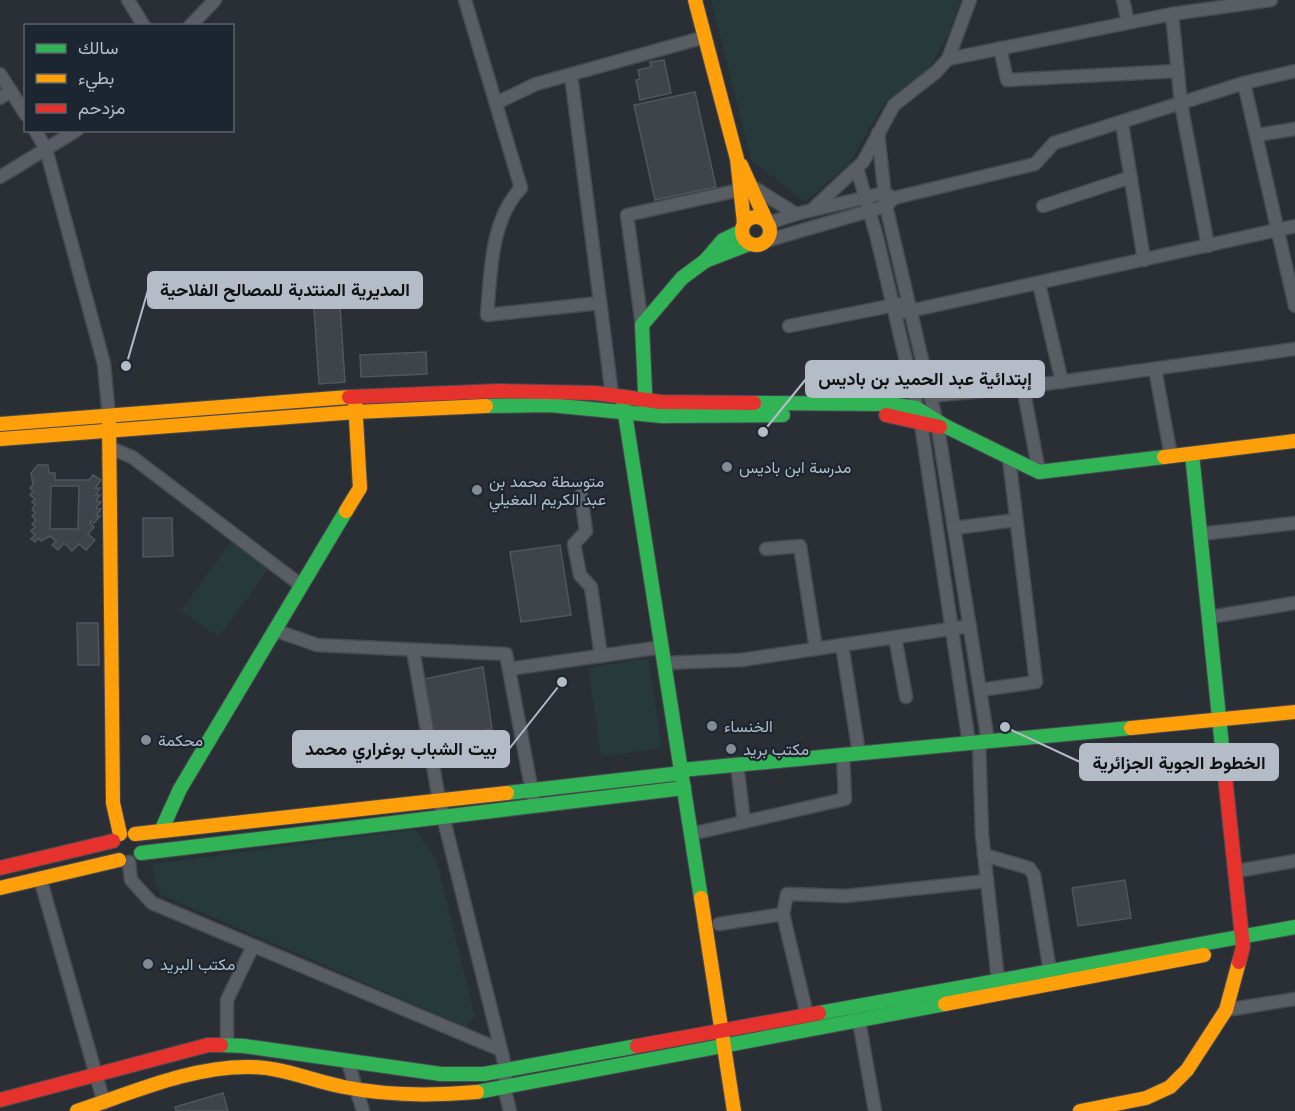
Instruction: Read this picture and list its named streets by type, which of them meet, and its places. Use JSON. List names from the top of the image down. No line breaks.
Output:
{"places":["المديرية المنتدبة للمصالح الفلاحية","إبتدائية عبد الحميد بن باديس","مدرسة ابن باديس","متوسطة محمد بن عبد الكريم المغيلي","بيت الشباب بوغراري محمد","الخنساء","الخطوط الجوية الجزائرية","محكمة","مكتب بريد","مكتب البريد"],"legend":["سالك","بطيء","مزدحم"]}
